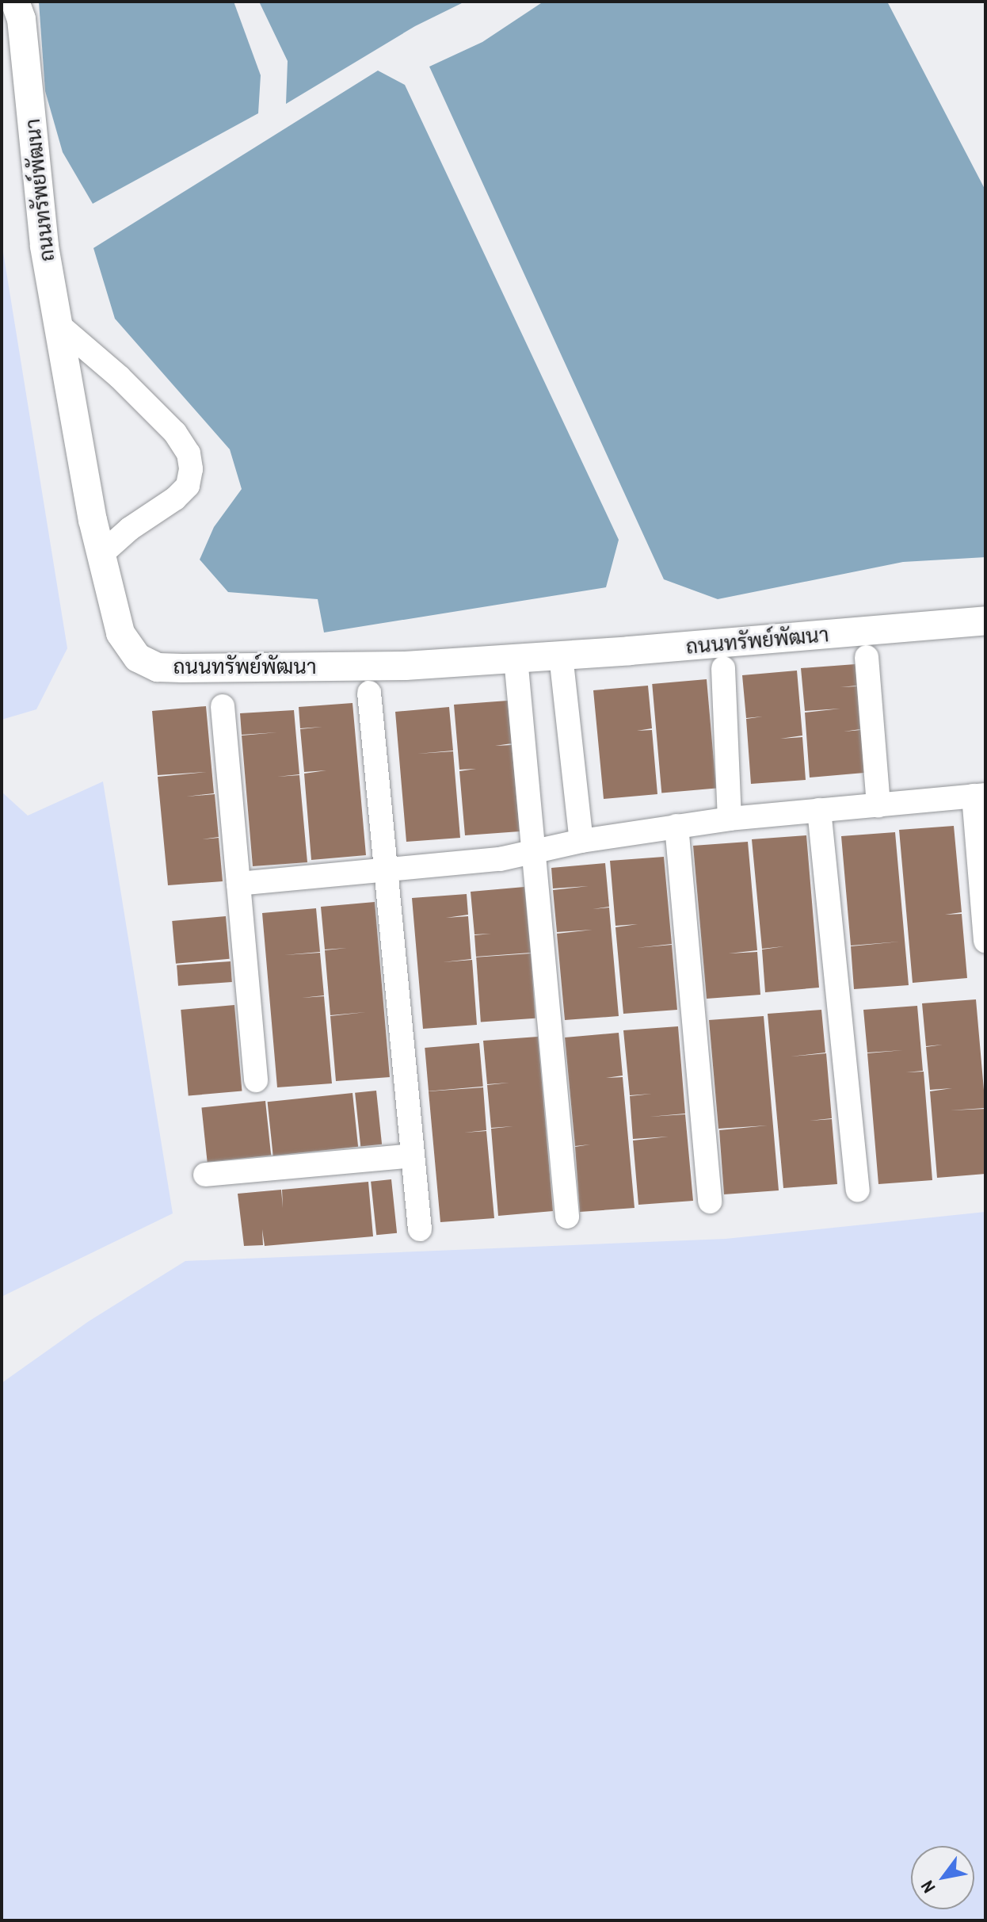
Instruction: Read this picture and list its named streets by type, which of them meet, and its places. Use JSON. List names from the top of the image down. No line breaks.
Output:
{"streets":{"street":["ถนนทรัพย์พัฒนา"]},"north":"bottom left"}
